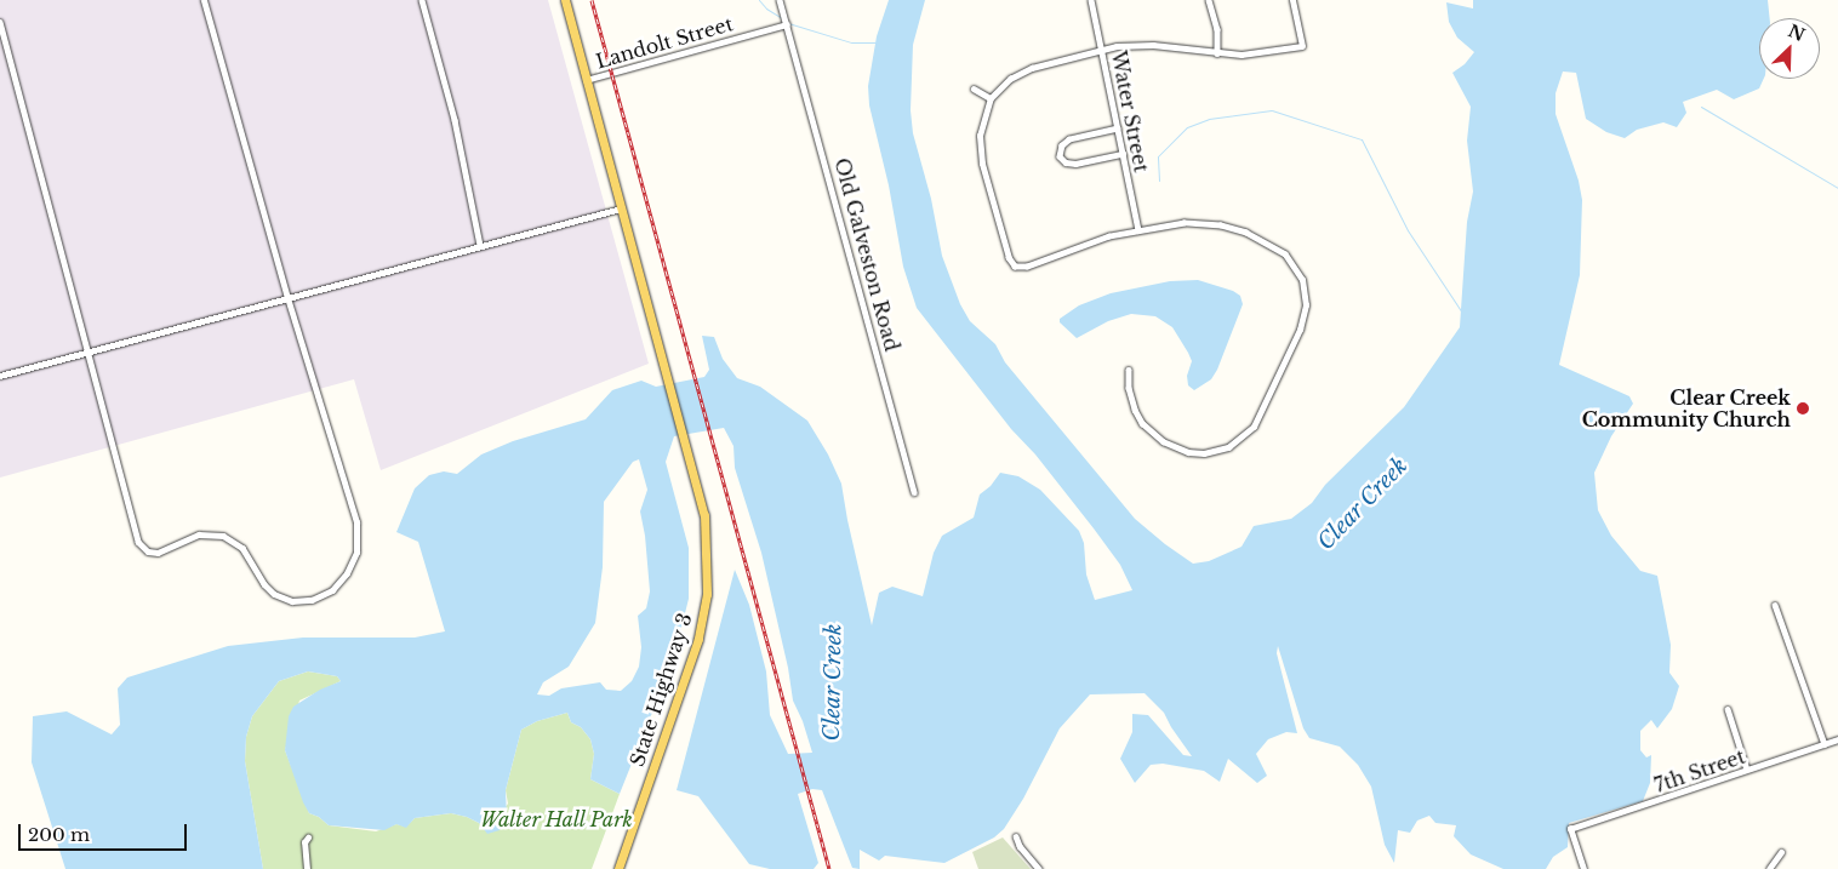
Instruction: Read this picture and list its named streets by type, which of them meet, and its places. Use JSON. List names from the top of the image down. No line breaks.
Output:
{"streets":{"main road":["State Highway 3"],"street":["Landolt Street","Water Street","Old Galveston Road","7th Street"]},"crossings":[["Landolt Street","Old Galveston Road"]],"water":["Clear Creek"],"parks":["Walter Hall Park"],"places":["Clear Creek Community Church"],"scale_bar":"200 m","north":"top right"}
